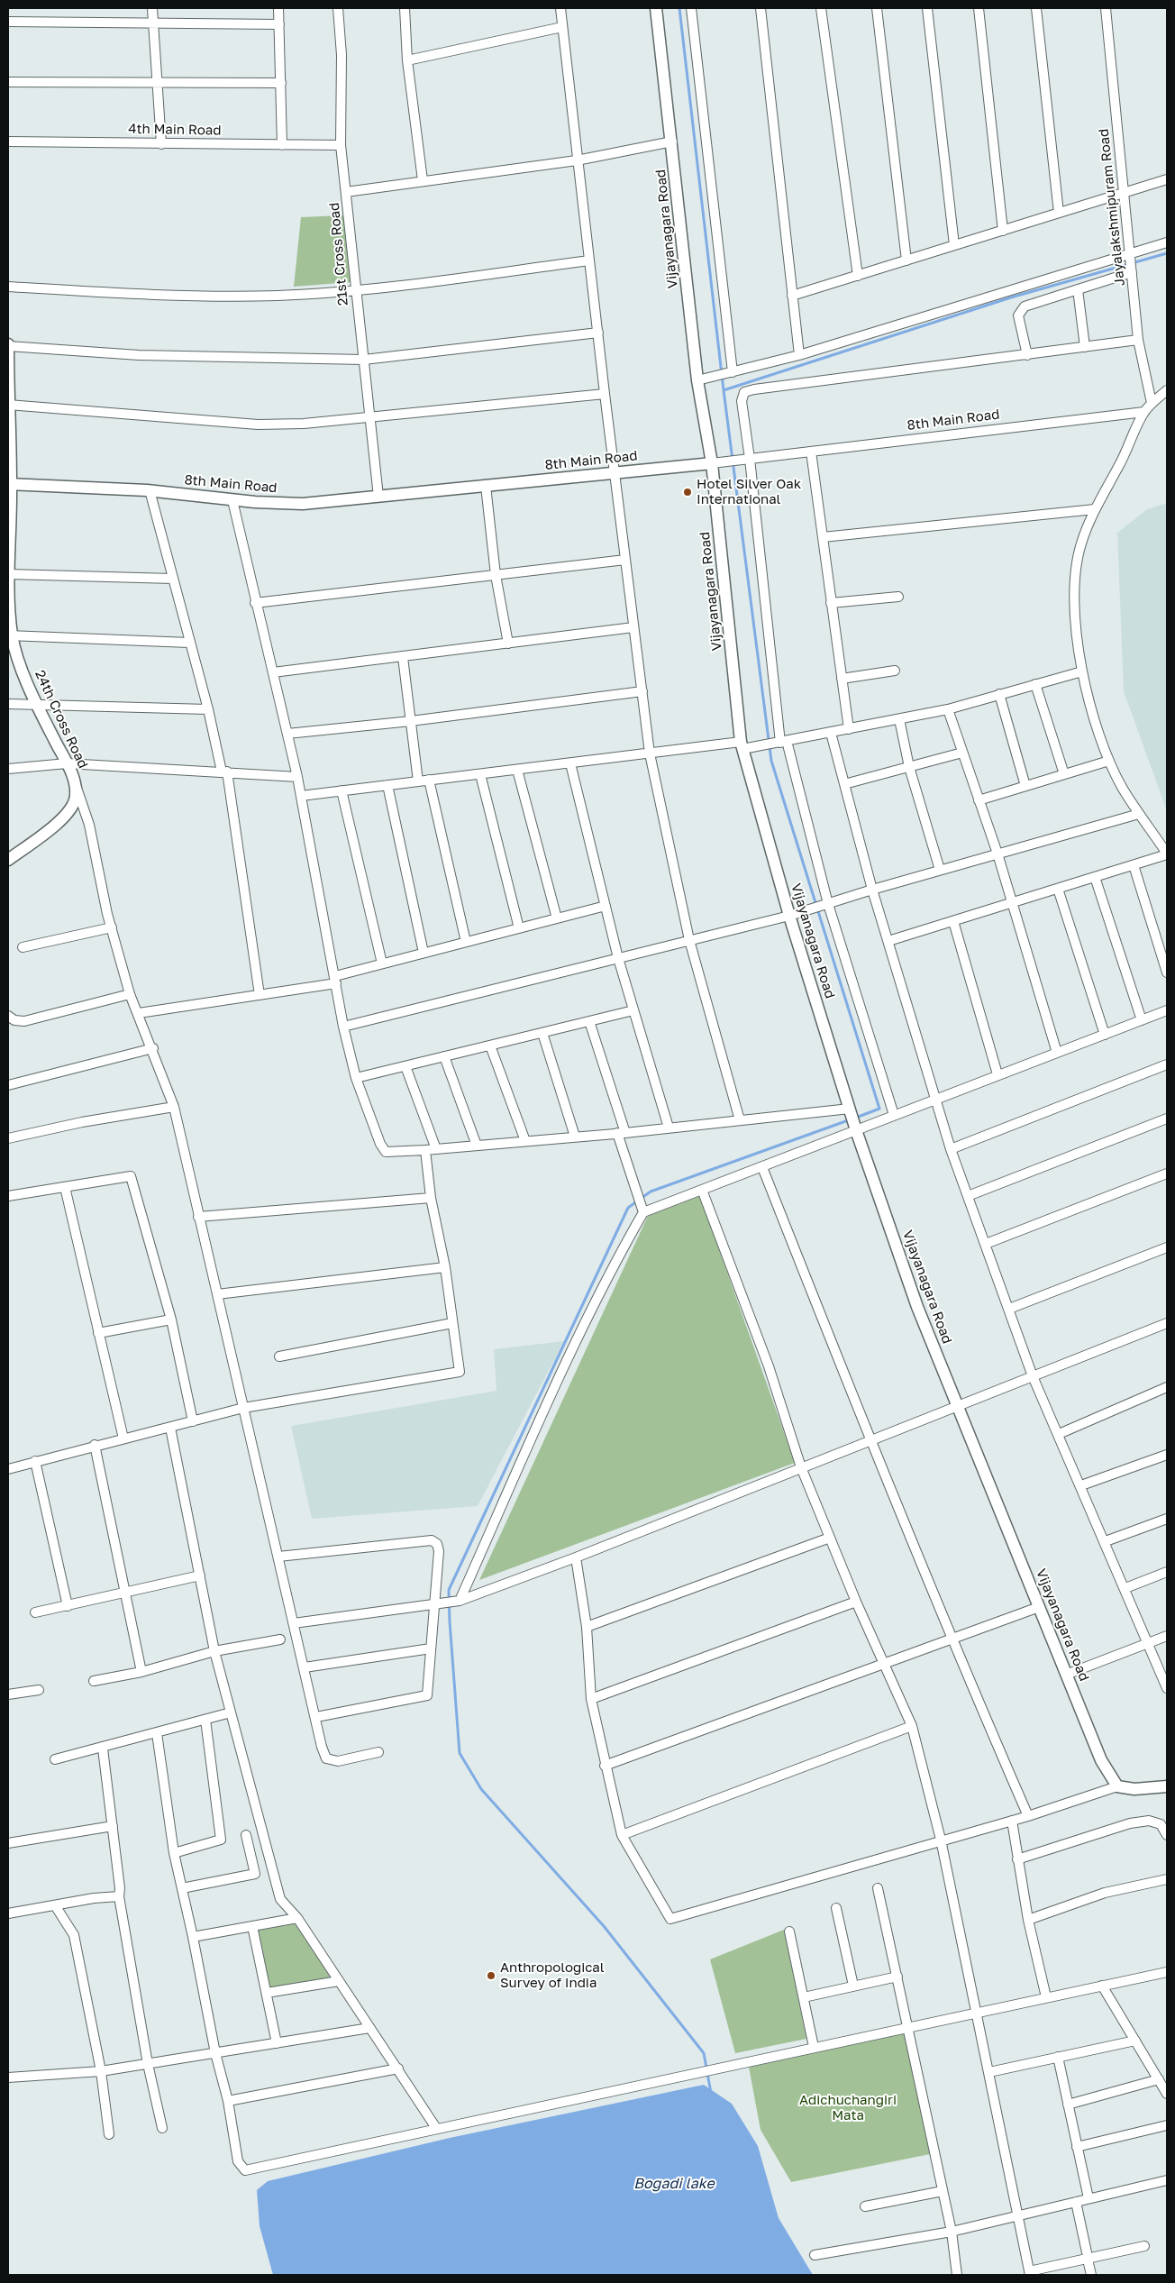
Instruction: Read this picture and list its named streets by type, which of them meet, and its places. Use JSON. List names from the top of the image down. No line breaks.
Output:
{"streets":{"street":["4th Main Road","Jayalakshmipuram Road","Vijayanagara Road","21st Cross Road","8th Main Road","24th Cross Road"]},"crossings":[["4th Main Road","21st Cross Road"],["Vijayanagara Road","8th Main Road"],["21st Cross Road","8th Main Road"],["8th Main Road","24th Cross Road"]],"water":["Bogadi lake"],"parks":["Adichuchangiri Mata"],"places":["Hotel Silver Oak International","Anthropological Survey of India"]}
